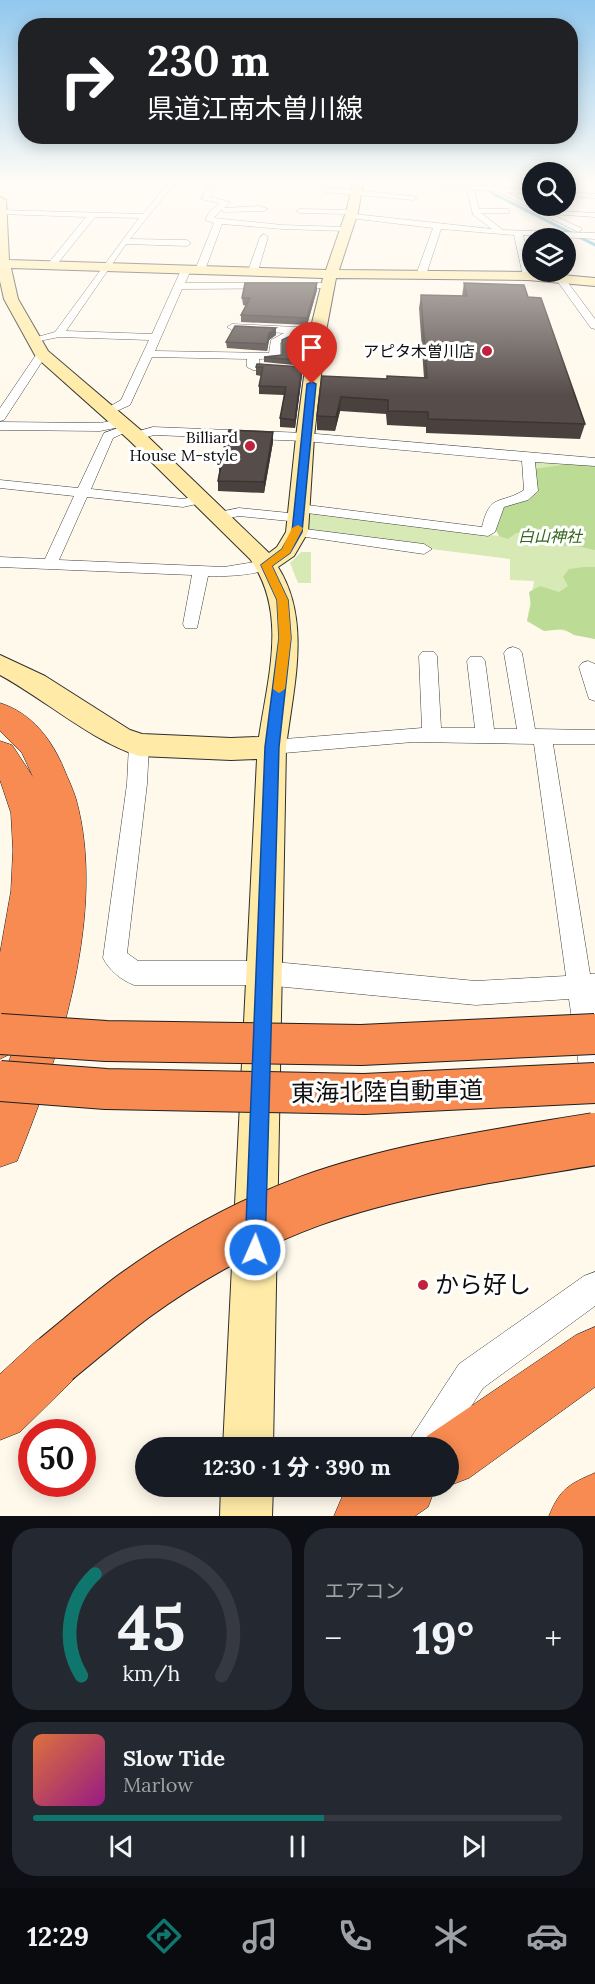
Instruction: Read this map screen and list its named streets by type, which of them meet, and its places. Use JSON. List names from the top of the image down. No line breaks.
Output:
{"streets":{"highway":["東海北陸自動車道"]},"parks":["白山神社"],"places":["アピタ木曽川店","Billiard House M-style","から好し"],"page":{"turn":["230 m","県道江南木曽川線"],"limit":"50","trip":"12:30 · 1 分 · 390 m","tile":"エアコン","heat":["−","19°","+"],"song":["Slow Tide","Marlow"],"tabs":"12:29","gauge":["45","km/h"]}}
